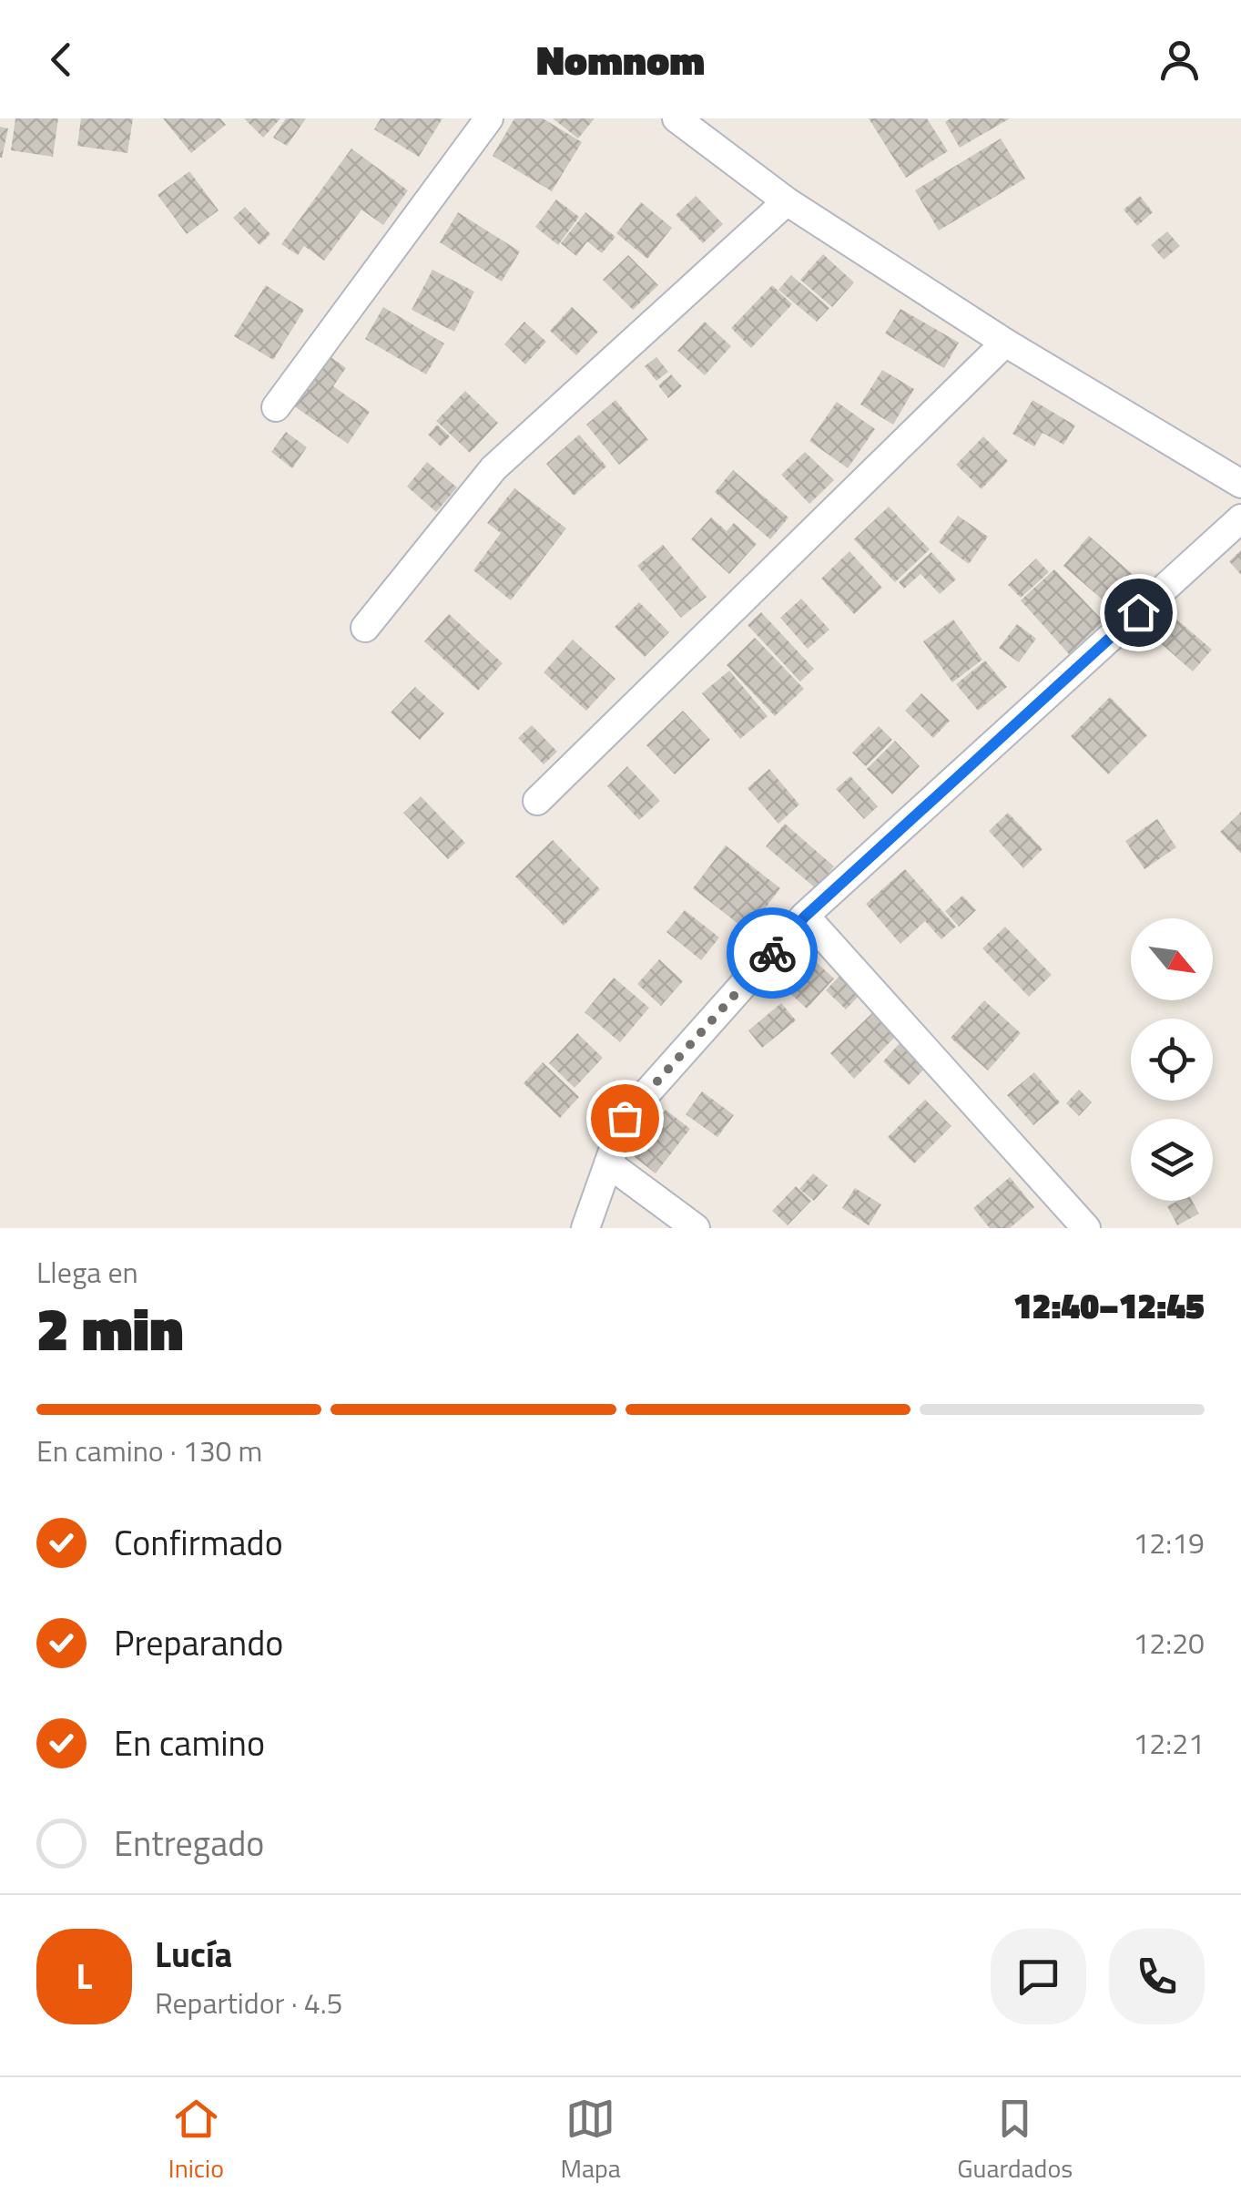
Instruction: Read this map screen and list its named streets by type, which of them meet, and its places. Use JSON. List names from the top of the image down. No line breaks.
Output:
{"north":"bottom right","page":{"header":"Nomnom","heading":["2 min","Llega en","12:40–12:45"],"panel":["Lucía","Repartidor · 4.5"],"bar":"En camino · 130 m","list":[["Confirmado","12:19"],["Preparando","12:20"],["En camino","12:21"],"Entregado"],"round":"L","tabs":["Inicio","Mapa","Guardados"]}}
